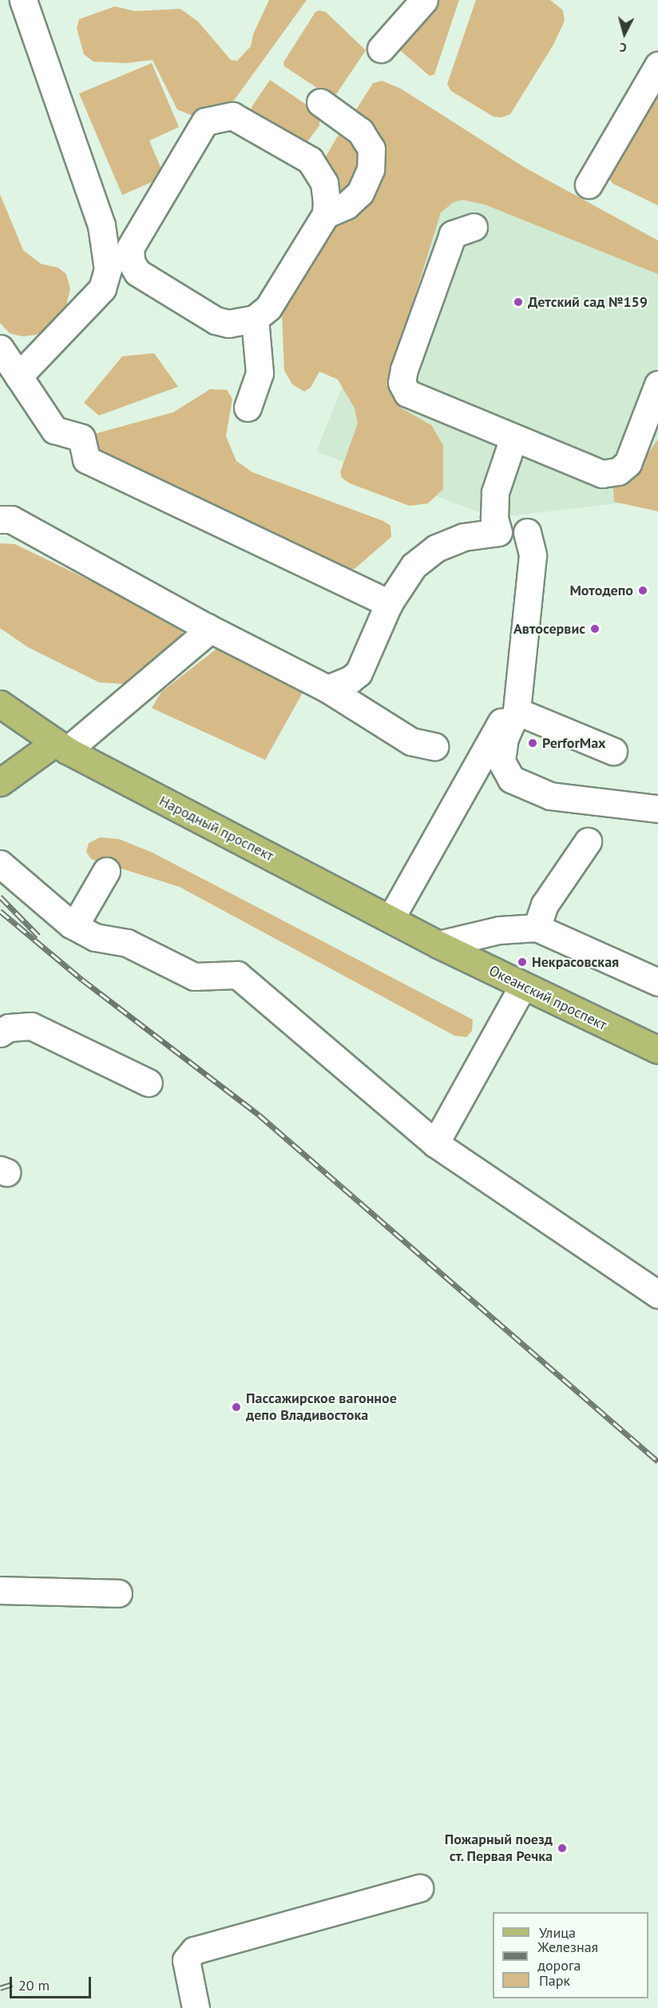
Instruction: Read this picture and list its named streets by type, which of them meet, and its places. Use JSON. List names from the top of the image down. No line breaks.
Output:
{"streets":{"main road":["Народный проспект","Океанский проспект"]},"crossings":[["Народный проспект","Океанский проспект"]],"places":["Детский сад №159","Мотодепо","Автосервис","PerforMax","Некрасовская","Пассажирское вагонное депо Владивостока","Пожарный поезд ст. Первая Речка"],"legend":["Улица","Железная дорога","Парк"],"scale_bar":"20 m","north":"bottom"}
